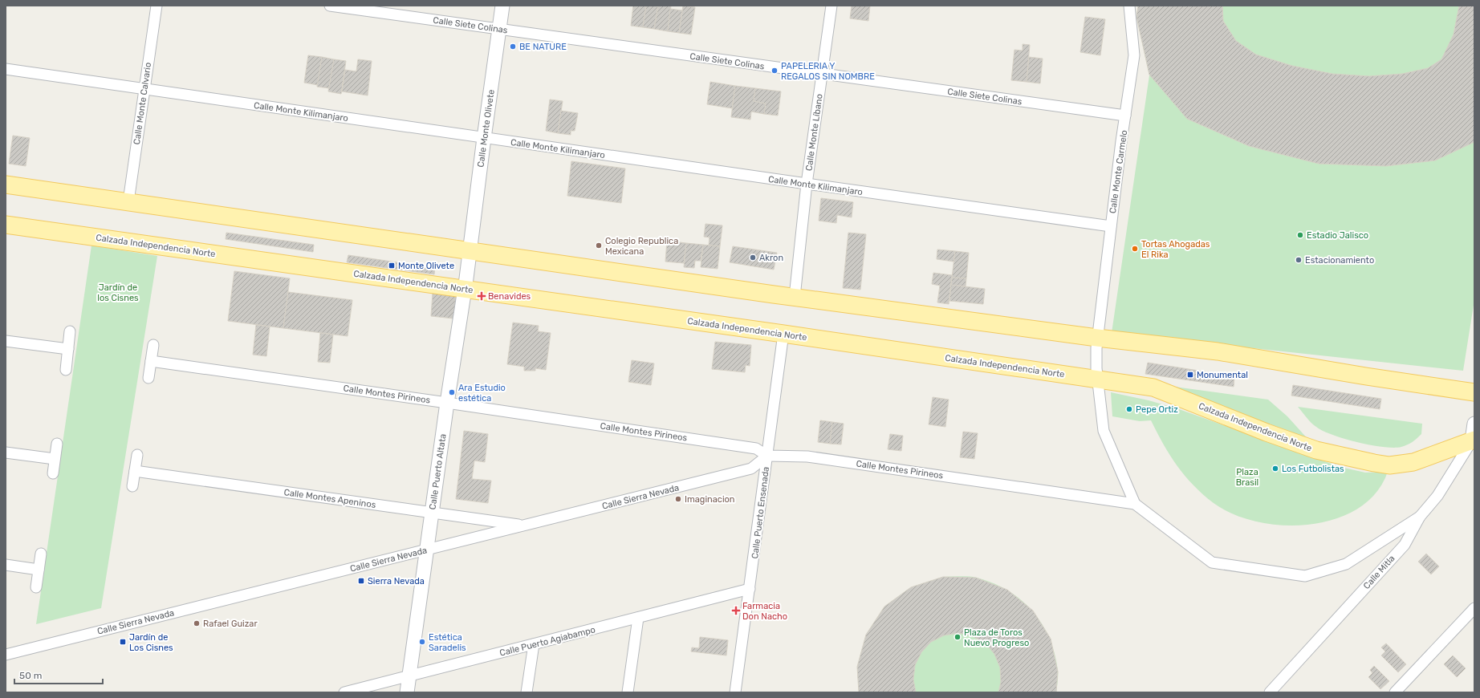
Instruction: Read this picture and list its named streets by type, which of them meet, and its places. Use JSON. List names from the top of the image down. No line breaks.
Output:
{"streets":{"main road":["Calzada Independencia Norte"],"street":["Calle Siete Colinas","Calle Monte Calvario","Calle Monte Kilimanjaro","Calle Monte Olivete","Calle Monte Líbano","Calle Monte Carmelo","Calle Montes Pirineos","Calle Puerto Altata","Calle Sierra Nevada","Calle Montes Apeninos","Calle Puerto Ensenada","Calle Mitla","Calle Puerto Agiabampo"]},"crossings":[["Calle Siete Colinas","Calle Monte Olivete"],["Calle Siete Colinas","Calle Monte Líbano"],["Calle Siete Colinas","Calle Monte Carmelo"],["Calle Monte Calvario","Calle Monte Kilimanjaro"],["Calle Monte Kilimanjaro","Calle Monte Olivete"],["Calle Monte Kilimanjaro","Calle Monte Líbano"],["Calle Monte Kilimanjaro","Calle Monte Carmelo"],["Calle Monte Olivete","Calle Puerto Altata"],["Calzada Independencia Norte","Calle Puerto Altata"],["Calzada Independencia Norte","Calle Puerto Ensenada"],["Calzada Independencia Norte","Calle Mitla"],["Calle Montes Pirineos","Calle Puerto Altata"],["Calle Montes Pirineos","Calle Sierra Nevada"],["Calle Montes Pirineos","Calle Puerto Ensenada"],["Calle Puerto Altata","Calle Sierra Nevada"],["Calle Puerto Altata","Calle Montes Apeninos"],["Calle Puerto Altata","Calle Puerto Agiabampo"],["Calle Sierra Nevada","Calle Montes Apeninos"],["Calle Sierra Nevada","Calle Puerto Ensenada"],["Calle Puerto Ensenada","Calle Puerto Agiabampo"]],"parks":["Jardín de los Cisnes","Plaza Brasil"],"places":{"other":["BE NATURE","PAPELERIA Y REGALOS SIN NOMBRE","Estadio Jalisco","Colegio Republica Mexicana","Tortas Ahogadas El Rika","Akron","Estacionamiento","Ara Estudio estética","Pepe Ortiz","Los Futbolistas","Imaginacion","Rafael Guizar","Plaza de Toros Nuevo Progreso","Estética Saradelis"],"transit":["Monte Olivete","Monumental","Sierra Nevada","Jardín de Los Cisnes"],"health":["Benavides","Farmacia Don Nacho"]},"scale_bar":"50 m"}
